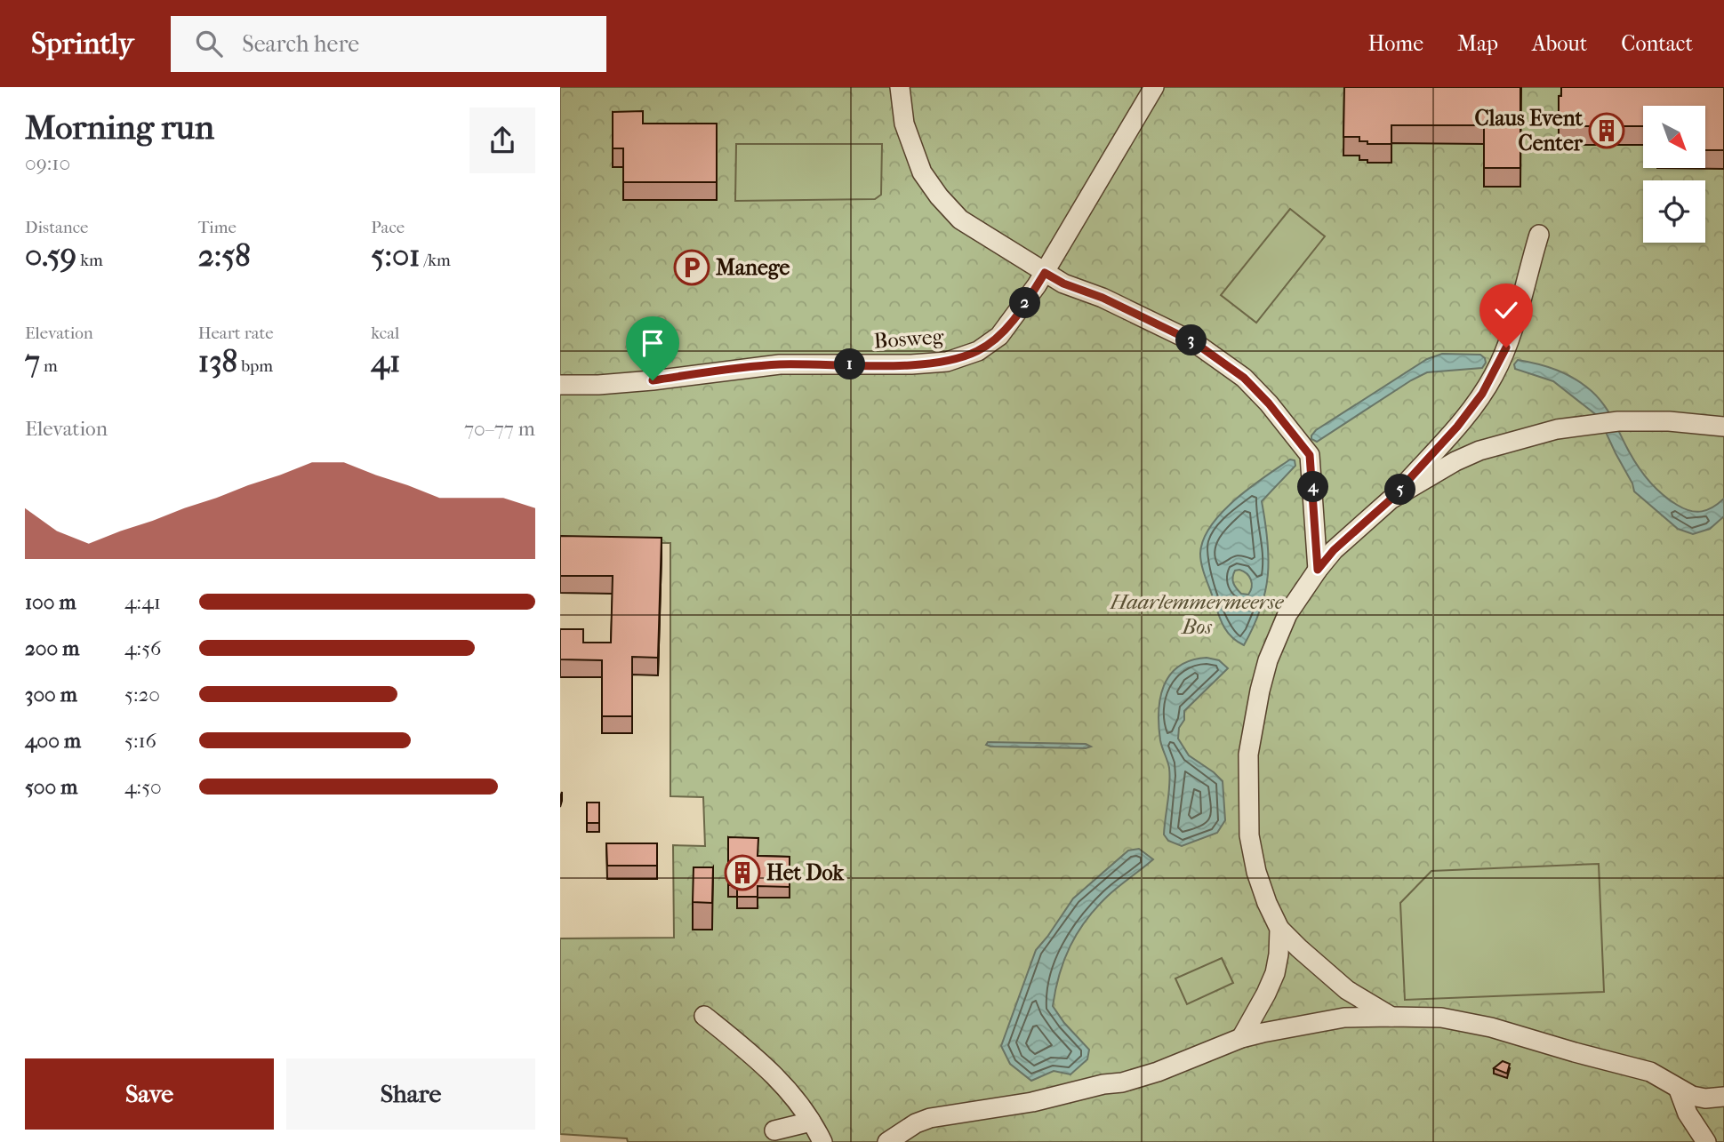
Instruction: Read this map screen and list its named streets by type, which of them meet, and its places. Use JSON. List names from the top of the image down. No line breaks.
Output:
{"streets":{"street":["Bosweg"]},"parks":["Haarlemmermeerse Bos"],"places":{"building":["Claus Event Center","Het Dok"],"parking":["Manege"]},"north":"bottom right","page":{"header":"Sprintly","search":"Search here","nav":["Home","Map","About","Contact"],"heading":["Morning run","09:10"],"stats":[["Distance","0.59 km"],["Time","2:58"],["Pace","5:01 /km"],["Elevation","7 m"],["Heart rate","138 bpm"],["kcal","41"]],"pins":["2","3","1","4","5"],"chart":["Elevation","70–77 m"],"list":[{"name":"100 m","note":"4:41"},{"name":"200 m","note":"4:56"},{"name":"300 m","note":"5:20"},{"name":"400 m","note":"5:16"},{"name":"500 m","note":"4:50"}],"buttons":["Save","Share"]}}
